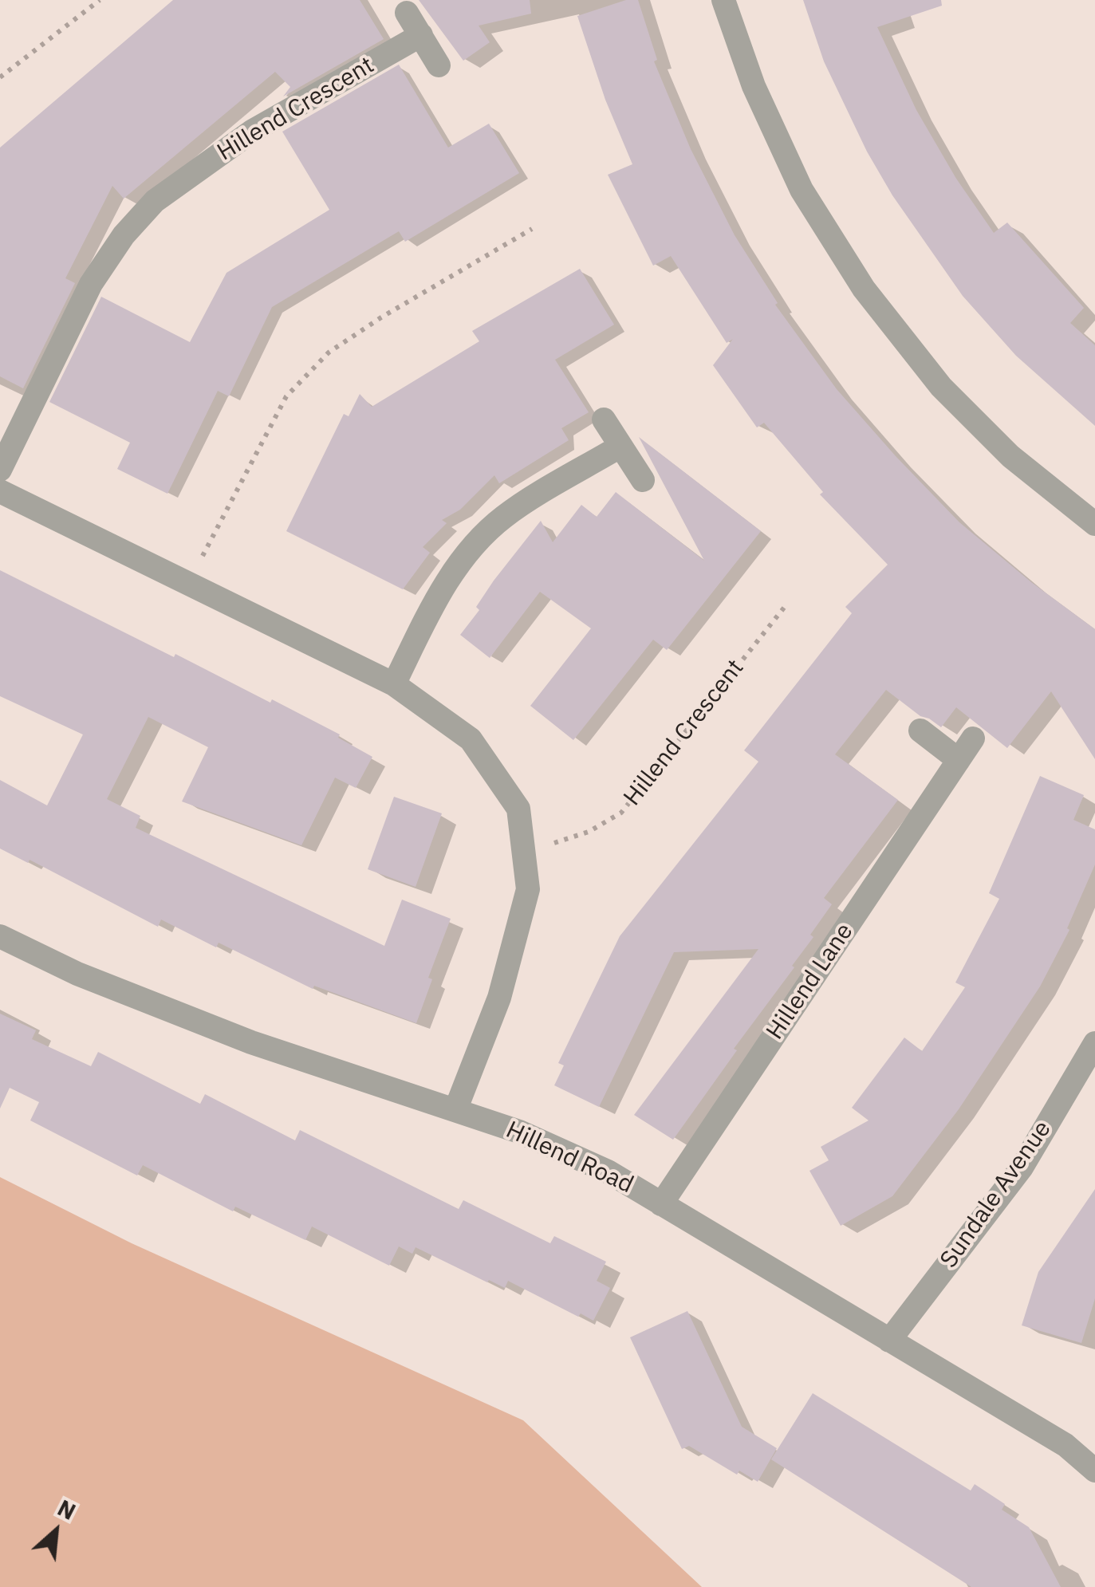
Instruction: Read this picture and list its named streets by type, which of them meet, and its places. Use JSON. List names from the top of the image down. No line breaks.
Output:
{"streets":{"street":["Hillend Crescent","Hillend Lane","Hillend Road","Sundale Avenue"]},"crossings":[["Hillend Lane","Hillend Road"],["Hillend Road","Sundale Avenue"]],"north":"top right"}
